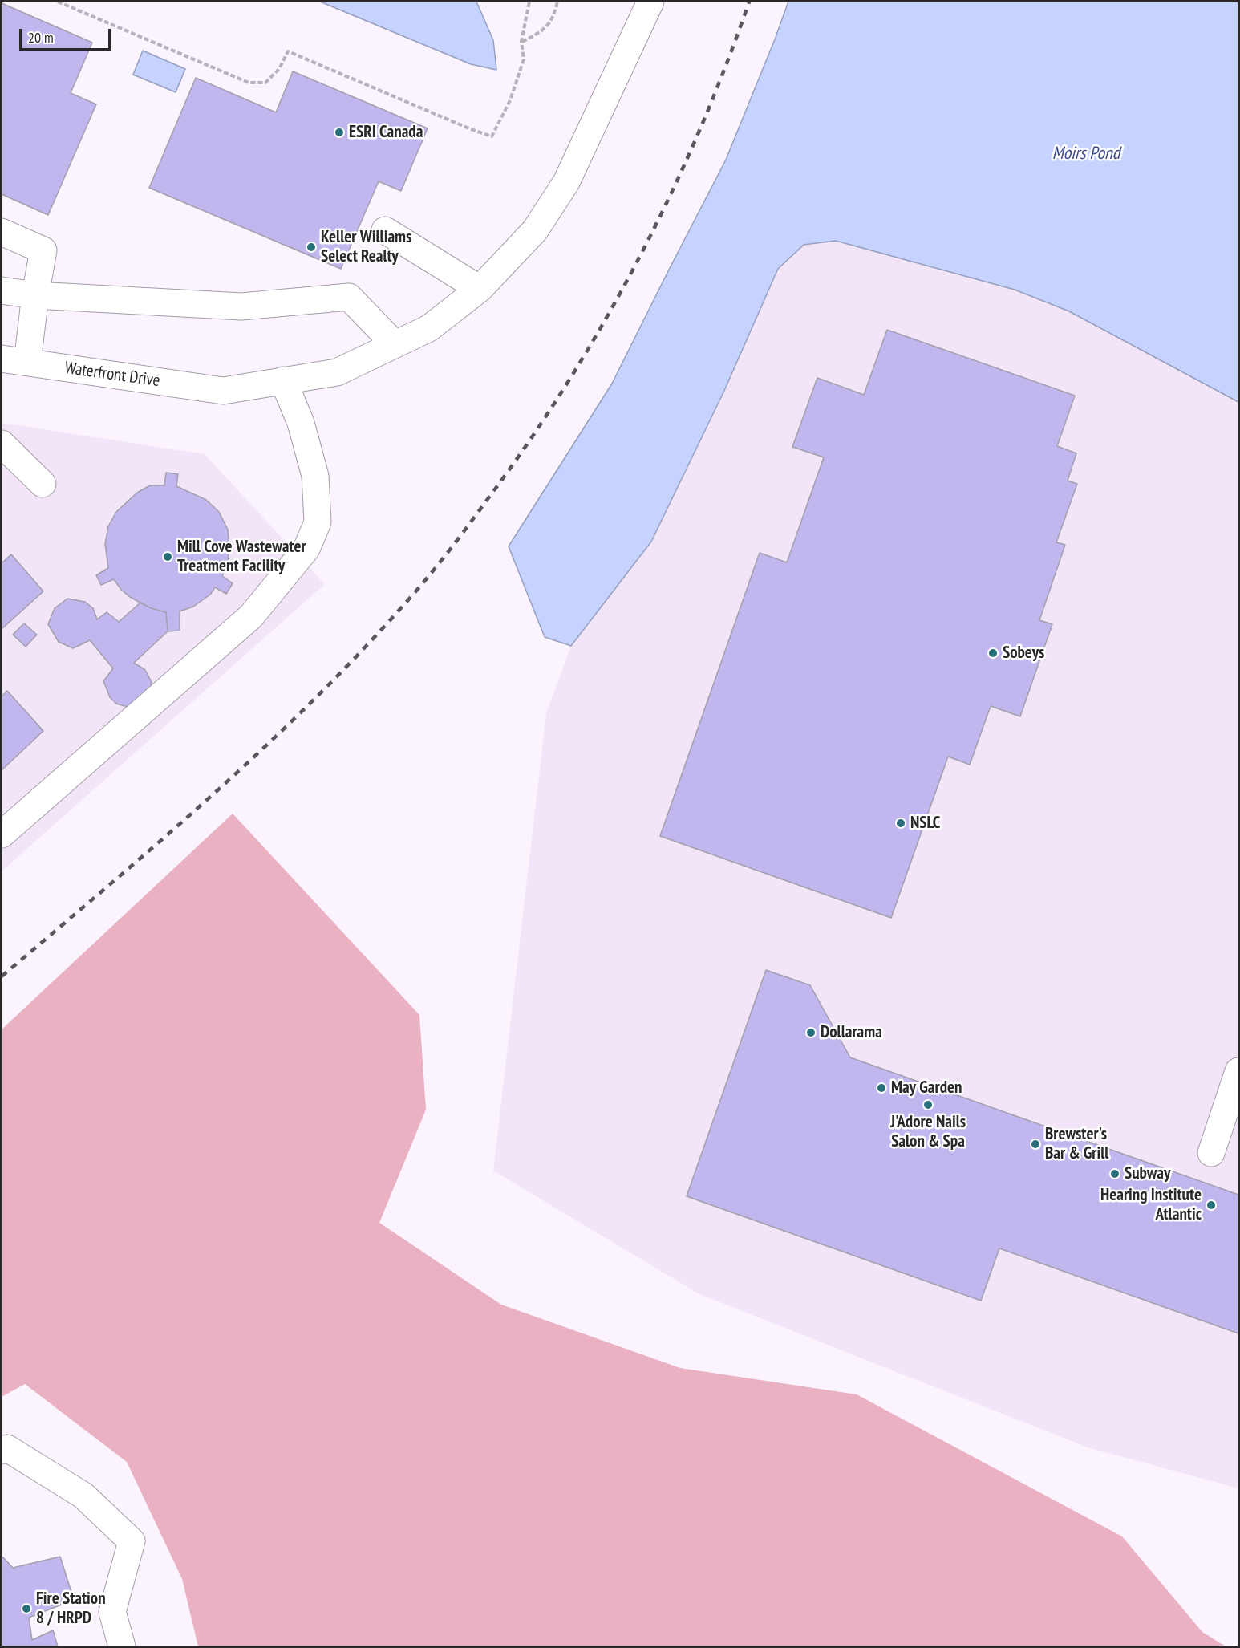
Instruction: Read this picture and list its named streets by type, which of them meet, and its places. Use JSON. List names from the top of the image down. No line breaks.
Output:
{"streets":{"street":["Waterfront Drive"]},"water":["Moirs Pond"],"places":["ESRI Canada","Keller Williams Select Realty","Mill Cove Wastewater Treatment Facility","Sobeys","NSLC","Dollarama","May Garden","J'Adore Nails Salon & Spa","Brewster's Bar & Grill","Subway","Hearing Institute Atlantic","Fire Station 8 / HRPD"],"scale_bar":"20 m"}
